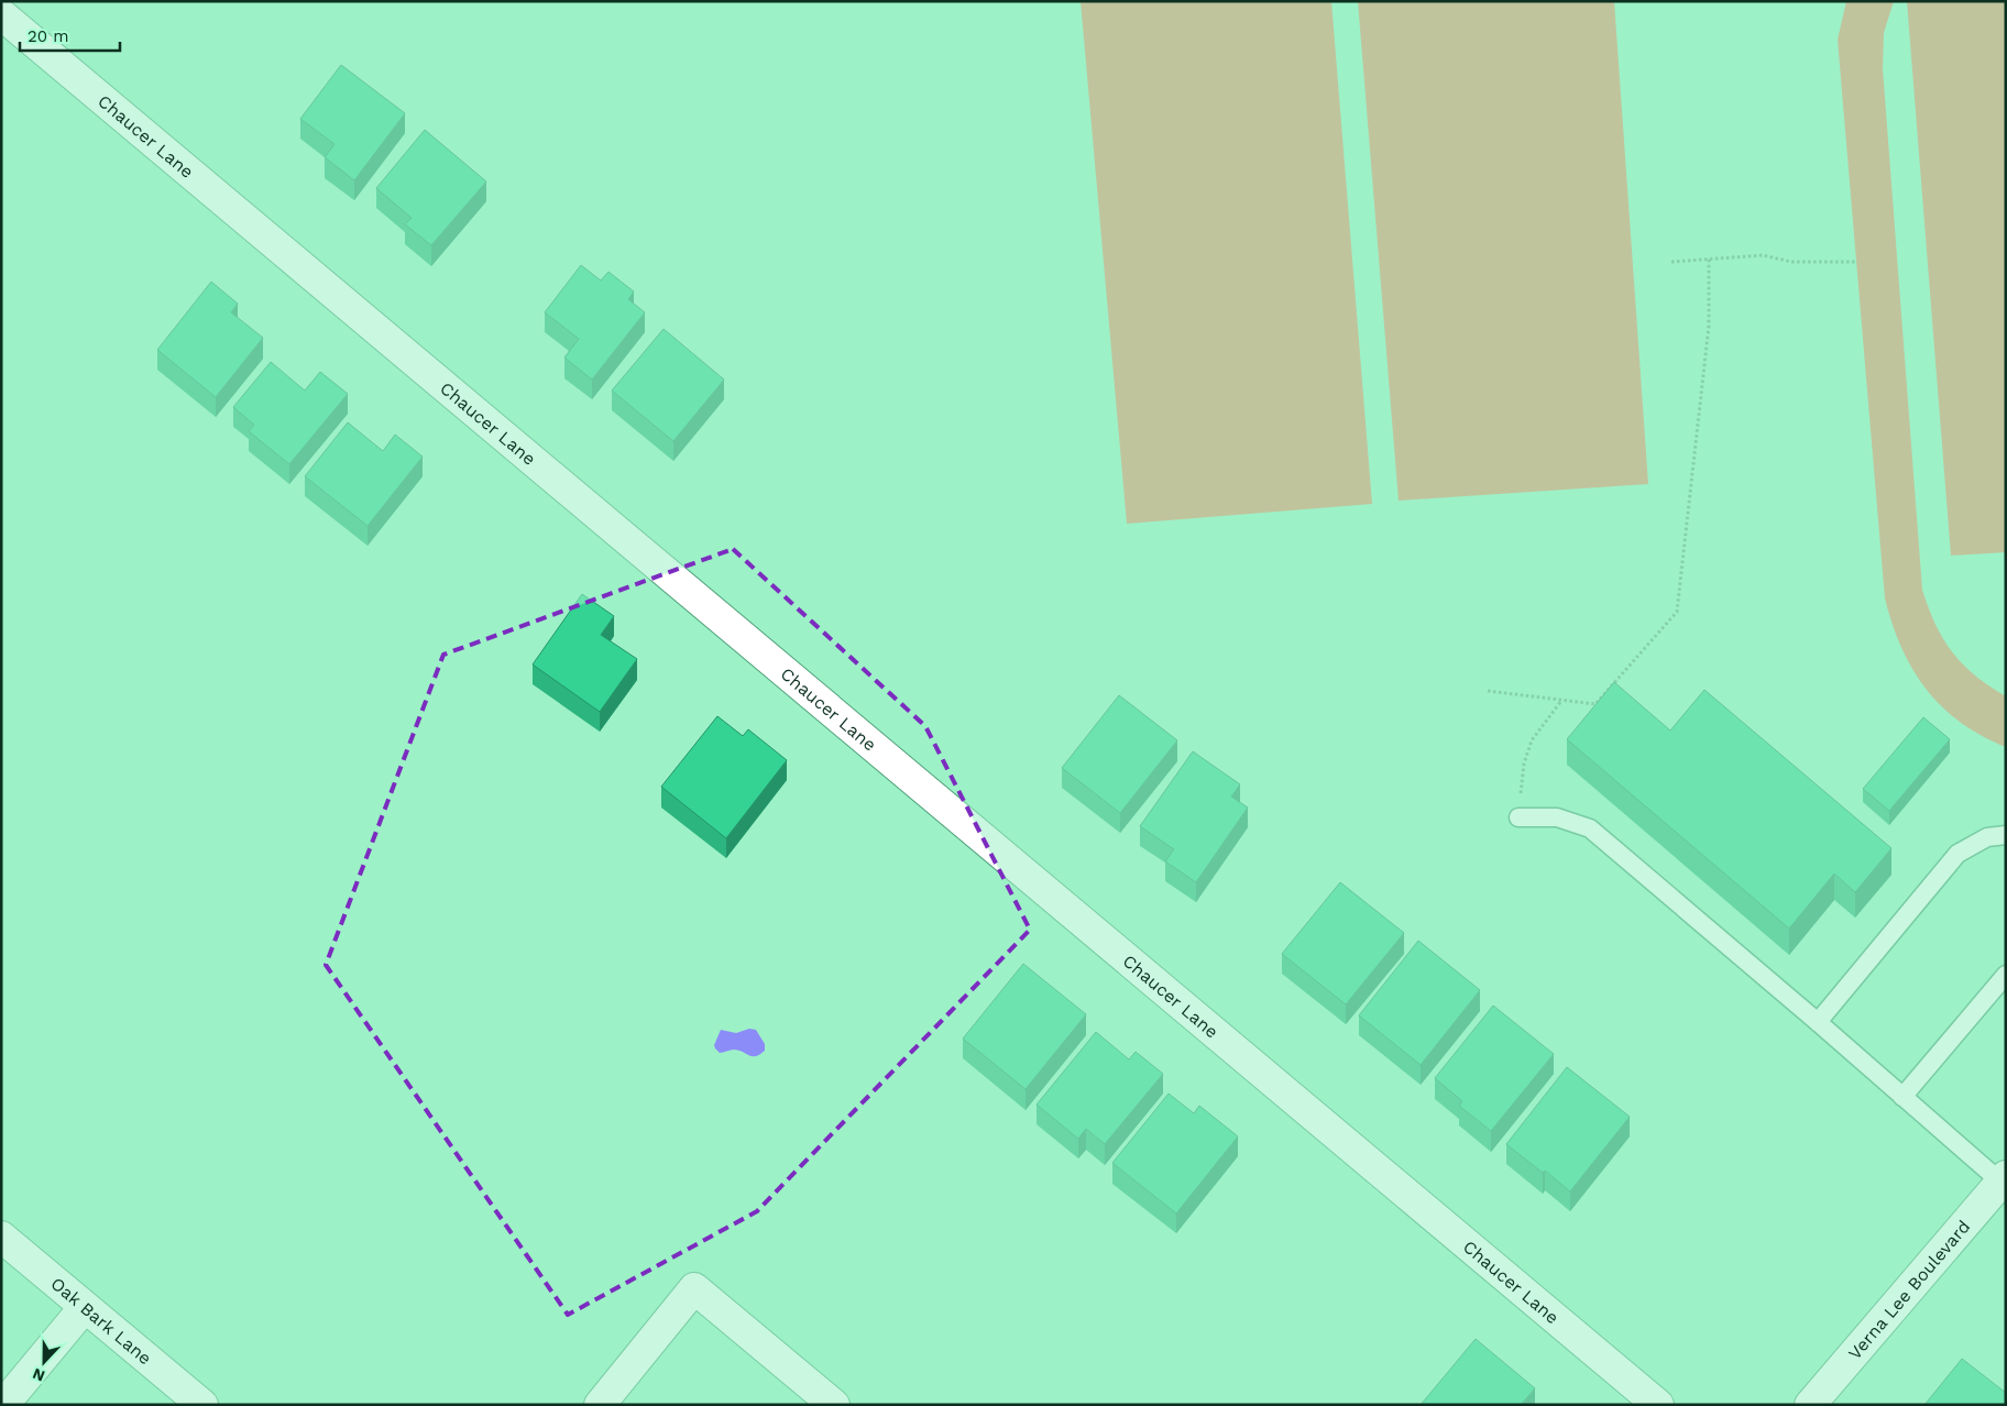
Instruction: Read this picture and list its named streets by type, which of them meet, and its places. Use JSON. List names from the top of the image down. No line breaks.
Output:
{"streets":{"street":["Chaucer Lane","Verna Lee Boulevard","Oak Bark Lane"]},"scale_bar":"20 m","north":"bottom"}
